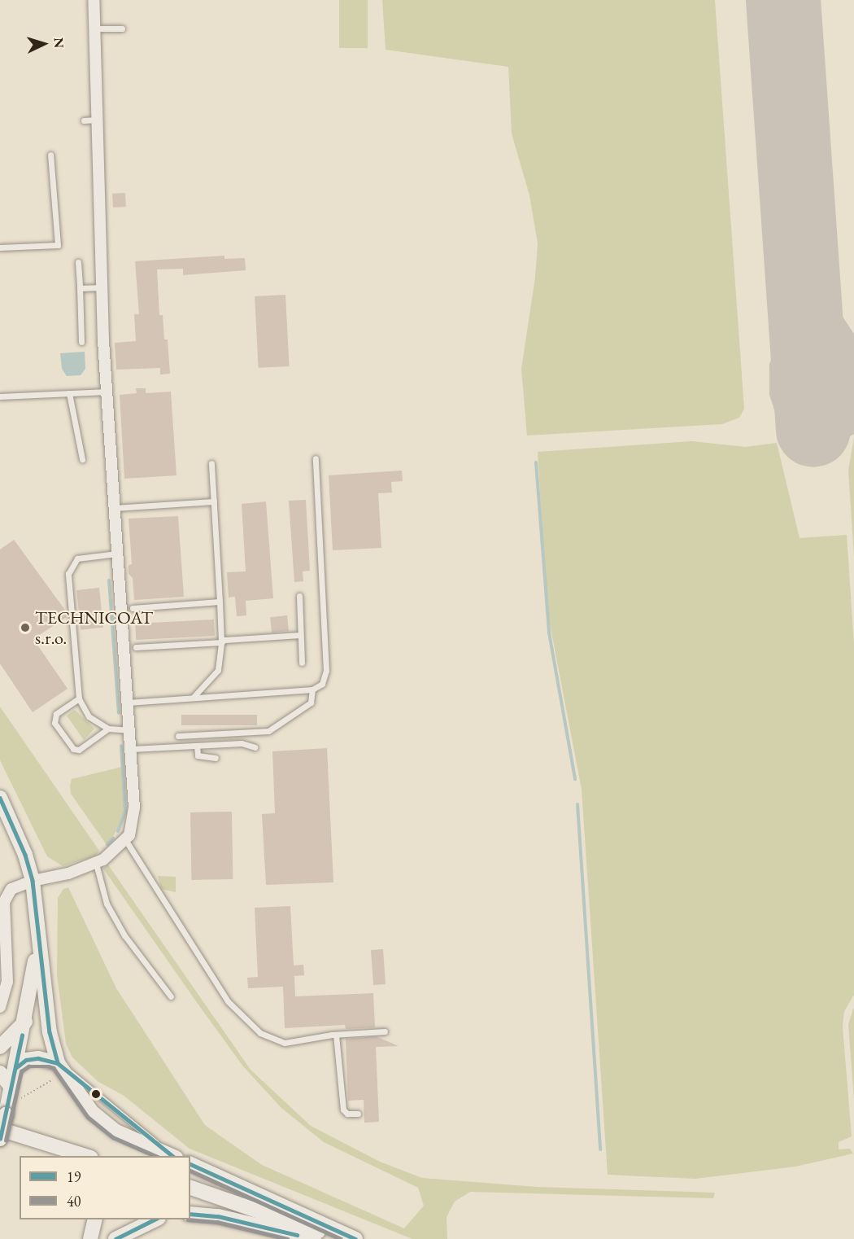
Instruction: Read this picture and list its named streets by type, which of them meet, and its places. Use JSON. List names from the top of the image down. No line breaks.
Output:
{"places":["TECHNICOAT s.r.o."],"lines":["transit line 19","transit line 40"],"legend":["19","40"],"north":"right"}
